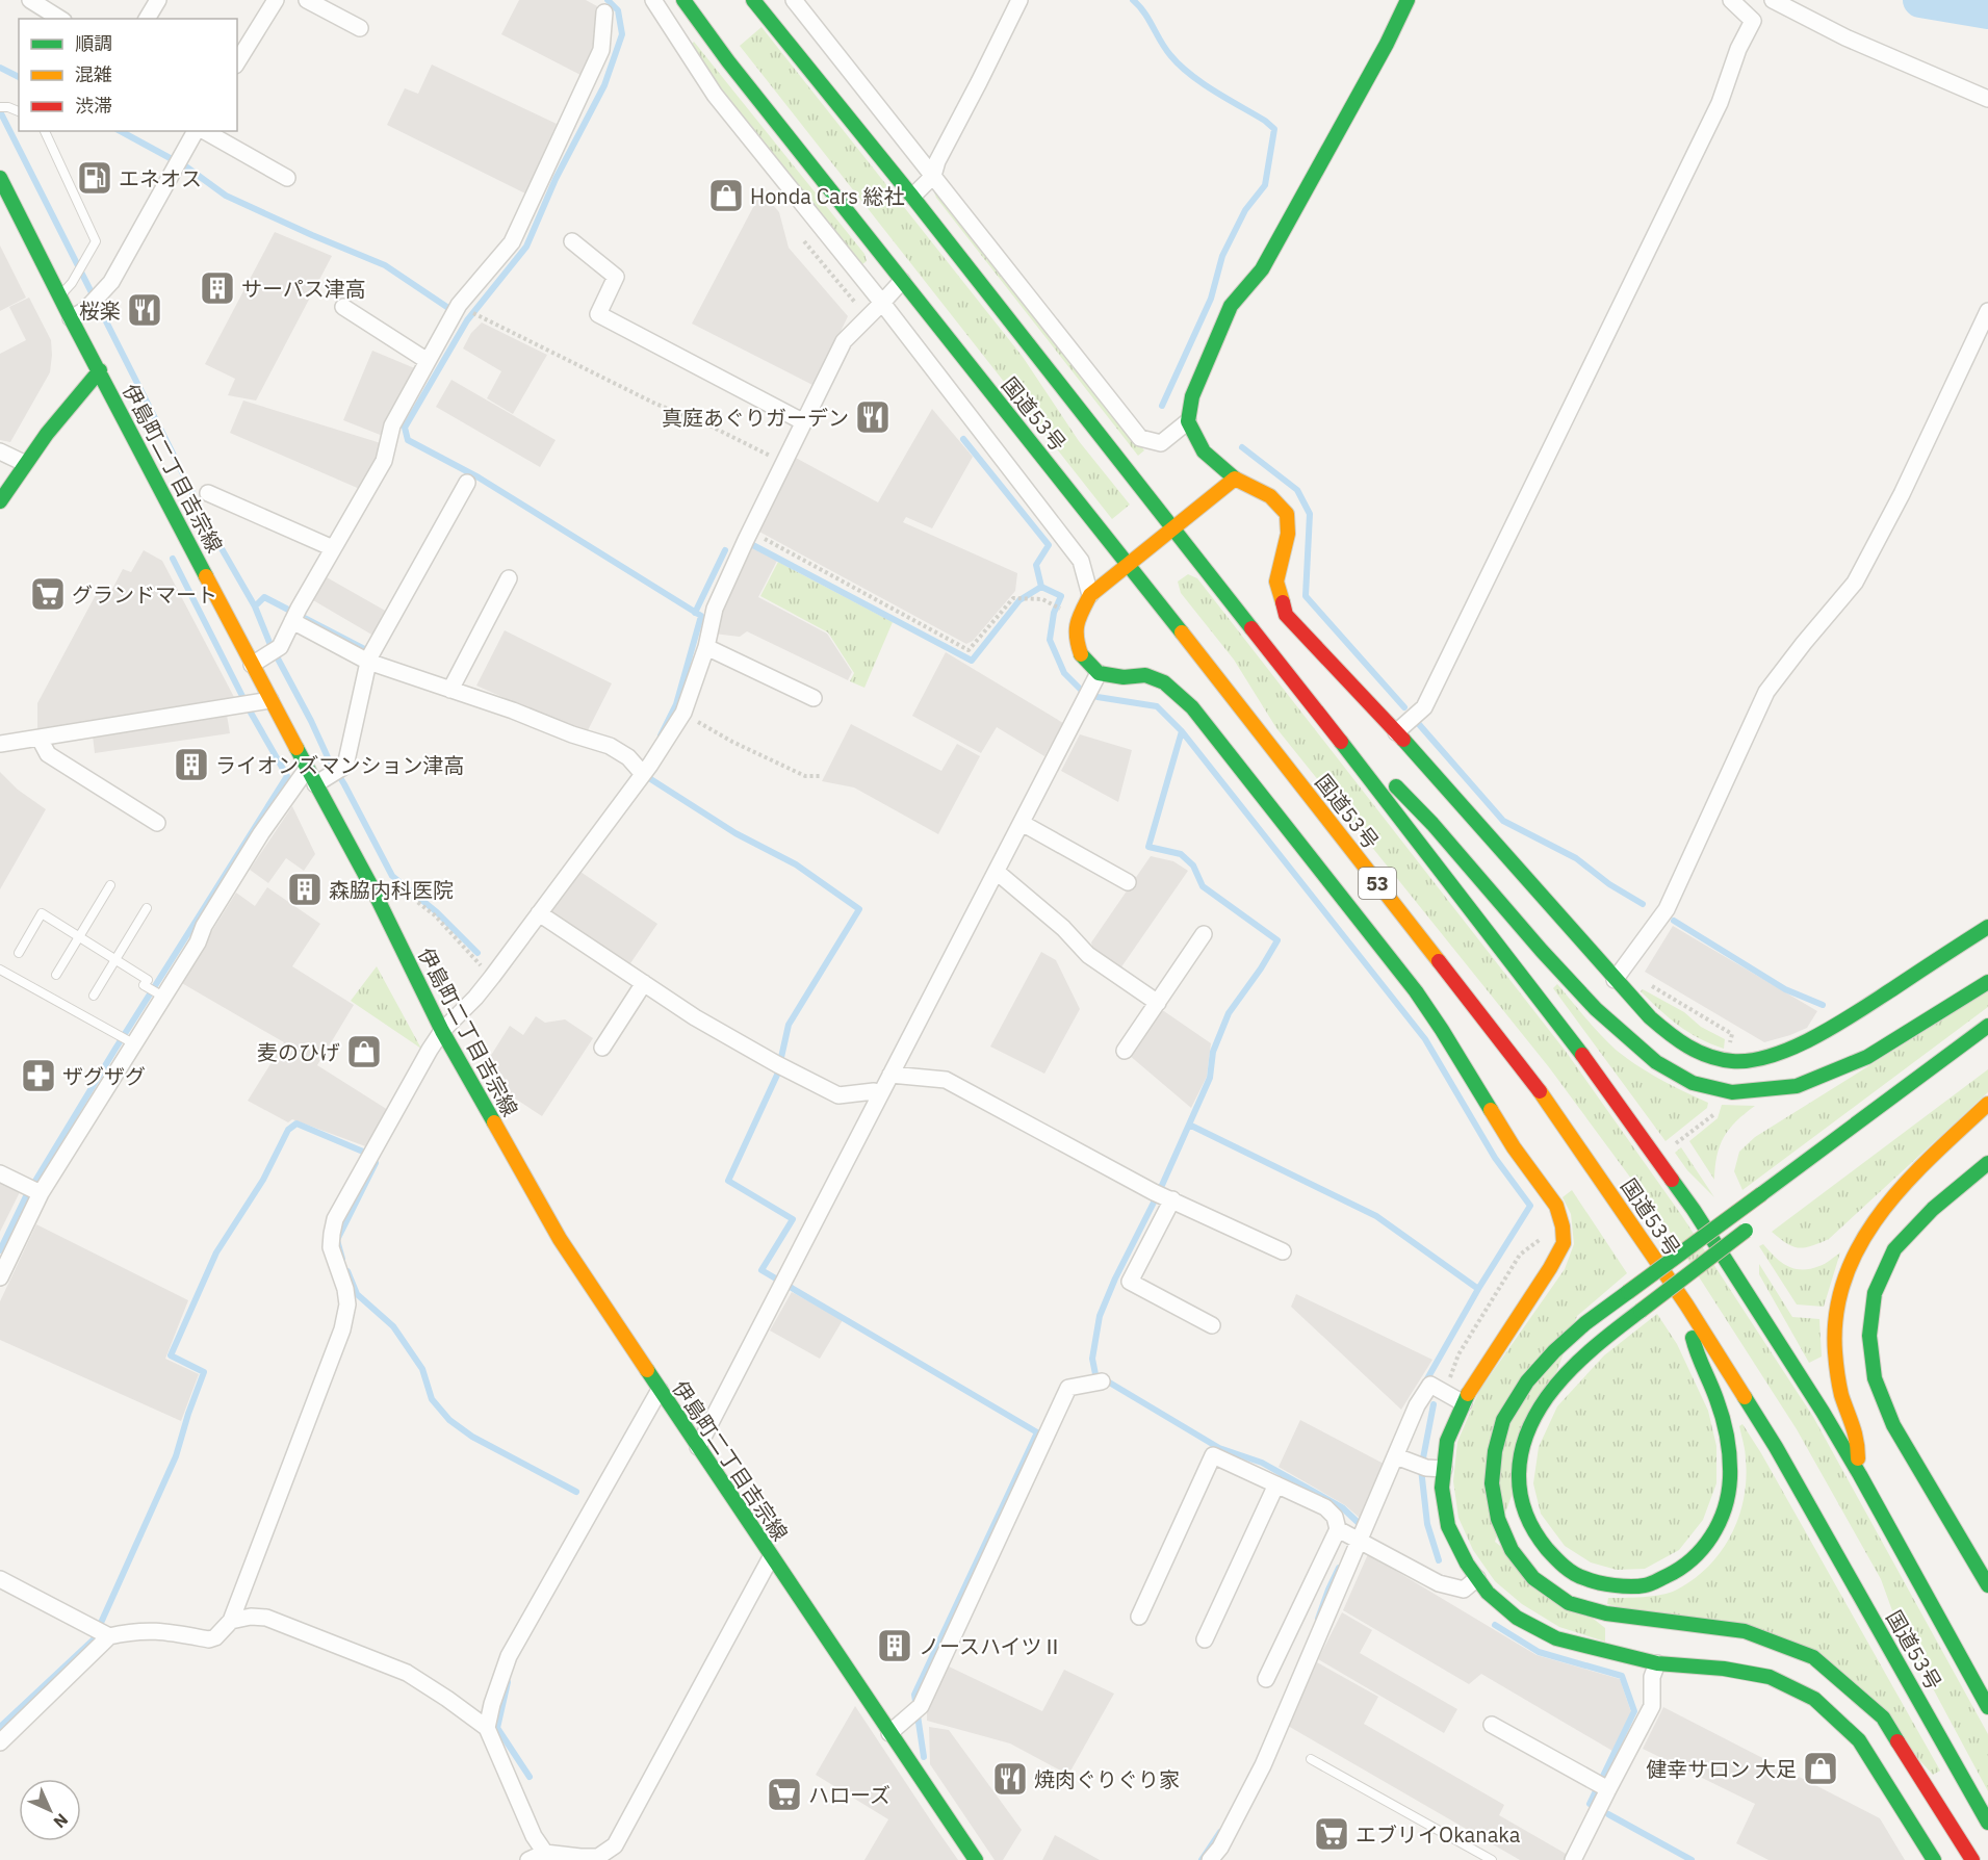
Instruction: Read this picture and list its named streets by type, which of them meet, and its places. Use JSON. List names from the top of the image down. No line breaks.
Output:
{"streets":{"main road":["国道53号","伊島町二丁目吉宗線","53"]},"places":{"fuel station":["エネオス"],"shop":["Honda Cars 総社","麦のひげ","健幸サロン 大足"],"building":["サーパス津高","ライオンズマンション津高","森脇内科医院","ノースハイツⅡ"],"restaurant":["桜楽","真庭あぐりガーデン","焼肉ぐりぐり家"],"supermarket":["グランドマート","ハローズ","エブリイOkanaka"],"pharmacy":["ザグザグ"]},"legend":["順調","混雑","渋滞"],"north":"bottom right"}
